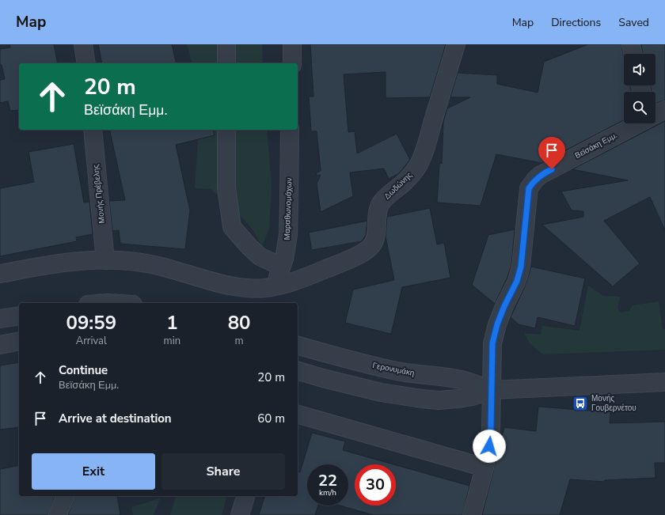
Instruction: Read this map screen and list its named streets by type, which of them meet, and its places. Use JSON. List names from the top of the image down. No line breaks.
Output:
{"streets":{"street":["Βεϊσάκη Εμμ.","Δωδώνης","Μονής Πρέβελης","Μαραθωνομάχων","Γερονυμάκη"]},"crossings":[["Βεϊσάκη Εμμ.","Γερονυμάκη"],["Δωδώνης","Μονής Πρέβελης"],["Δωδώνης","Μαραθωνομάχων"]],"places":{"bus stop":["Μονής Γουβερνέτου"]},"page":{"header":"Map","nav":["Map","Directions","Saved"],"turn":["20 m","Βεϊσάκη Εμμ."],"eta":["09:59","Arrival","1","min","80","m"],"list":[{"name":"Continue","note":"Βεϊσάκη Εμμ.","value":"20 m"},{"name":"Arrive at destination","value":"60 m"}],"buttons":["Exit","Share"],"speed":"22 km/h","limit":"30"}}
